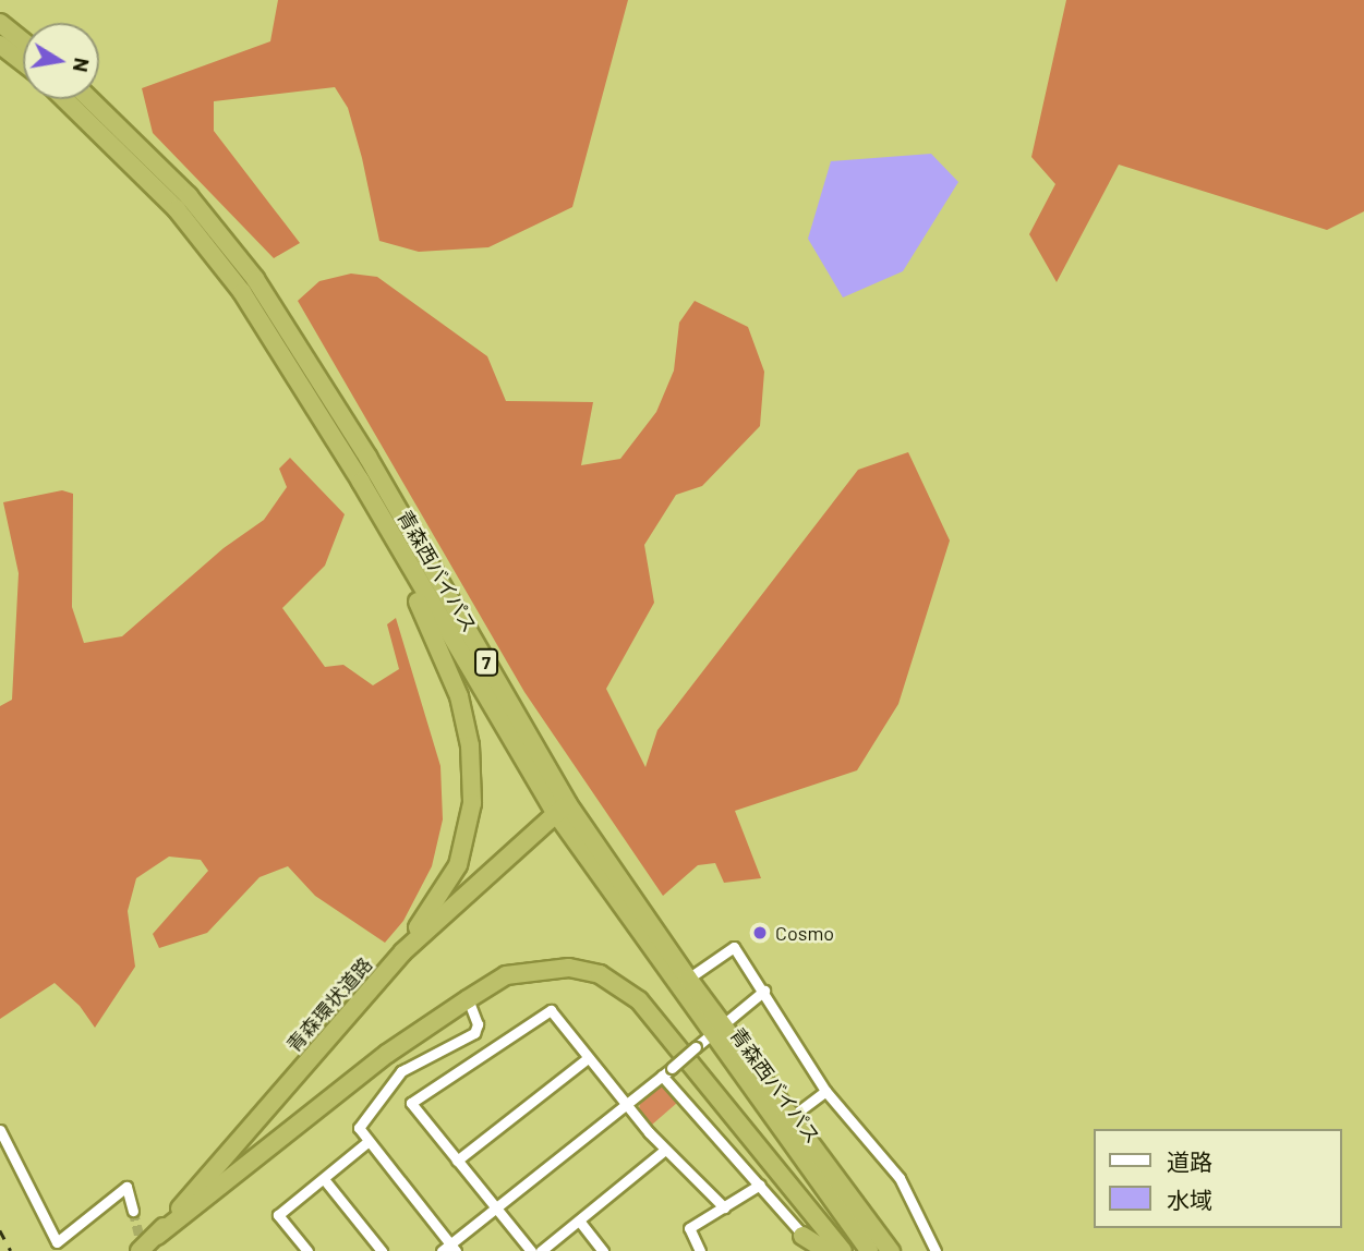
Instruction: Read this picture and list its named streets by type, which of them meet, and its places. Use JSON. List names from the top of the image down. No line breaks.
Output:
{"streets":{"highway":["青森西バイパス","7","青森環状道路"]},"crossings":[["青森西バイパス","青森環状道路"]],"places":["Cosmo"],"legend":["道路","水域"],"north":"right"}
